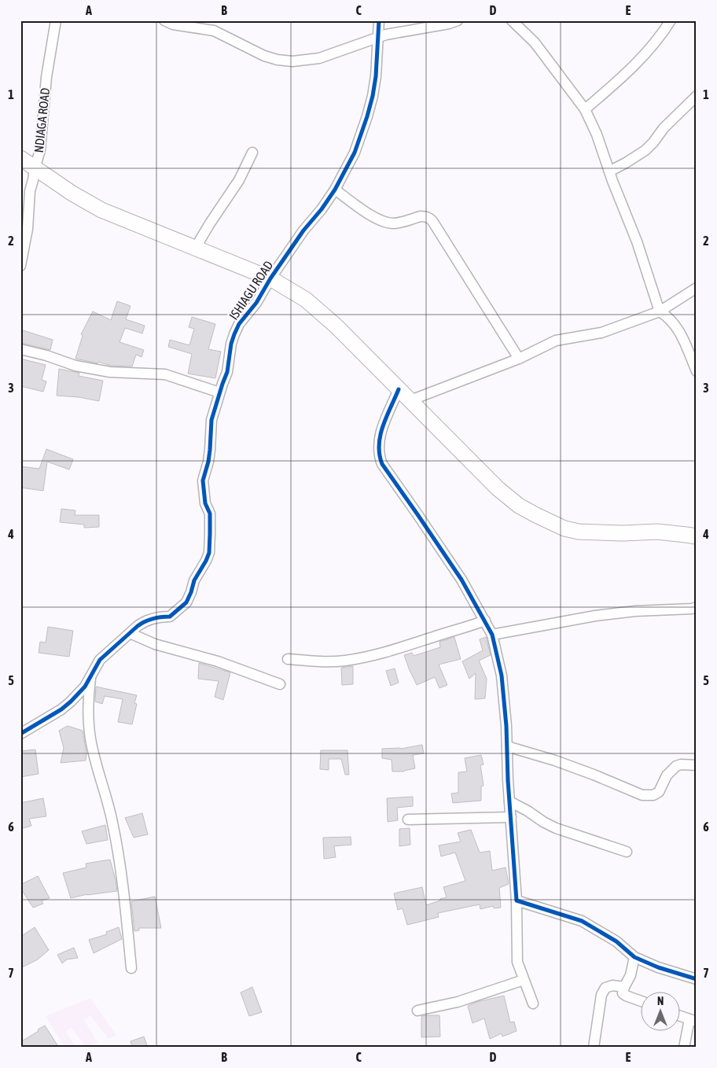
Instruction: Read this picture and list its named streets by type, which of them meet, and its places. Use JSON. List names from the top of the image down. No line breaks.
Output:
{"streets":{"street":["NDIAGA ROAD","ISHIAGU ROAD"]},"north":"top","grid":{"columns":["A","B","C","D","E"],"rows":["1","2","3","4","5","6","7"]}}
